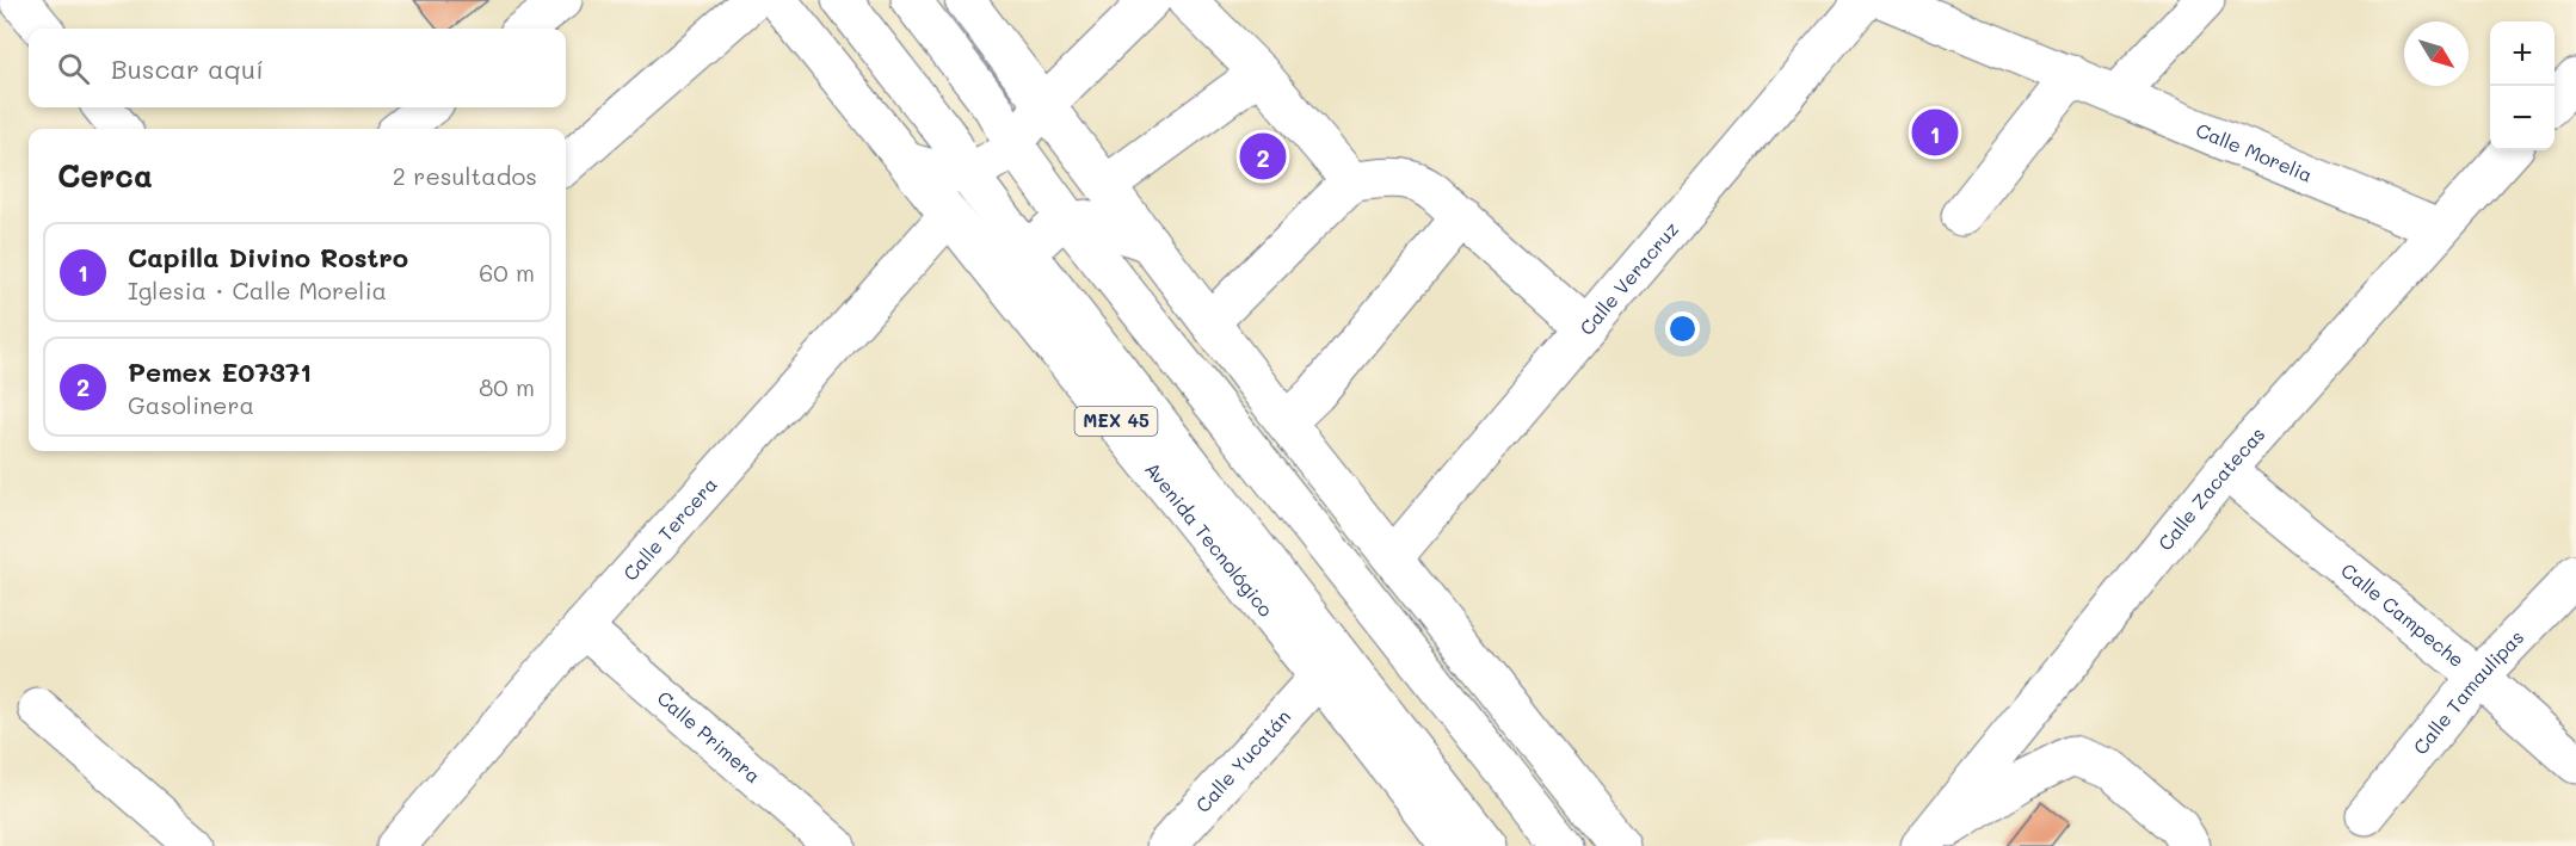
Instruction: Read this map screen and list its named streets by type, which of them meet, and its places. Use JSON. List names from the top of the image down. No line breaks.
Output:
{"streets":{"street":["Calle Morelia","Calle Veracruz","MEX 45","Calle Zacatecas","Calle Tercera","Avenida Tecnológico","Calle Campeche","Calle Tamaulipas","Calle Primera","Calle Yucatán"]},"crossings":[["Calle Morelia","Calle Zacatecas"],["Calle Zacatecas","Calle Campeche"],["Calle Tercera","Avenida Tecnológico"],["Calle Tercera","Calle Primera"],["Avenida Tecnológico","Calle Yucatán"],["Calle Campeche","Calle Tamaulipas"]],"north":"bottom right","page":{"map_buttons":["+","−"],"search":"Buscar aquí","pins":["1","2"],"heading":["Cerca","2 resultados"],"list":[{"mark":"1","name":"Capilla Divino Rostro","note":"Iglesia · Calle Morelia","value":"60 m"},{"mark":"2","name":"Pemex E07371","note":"Gasolinera","value":"80 m"}]}}
